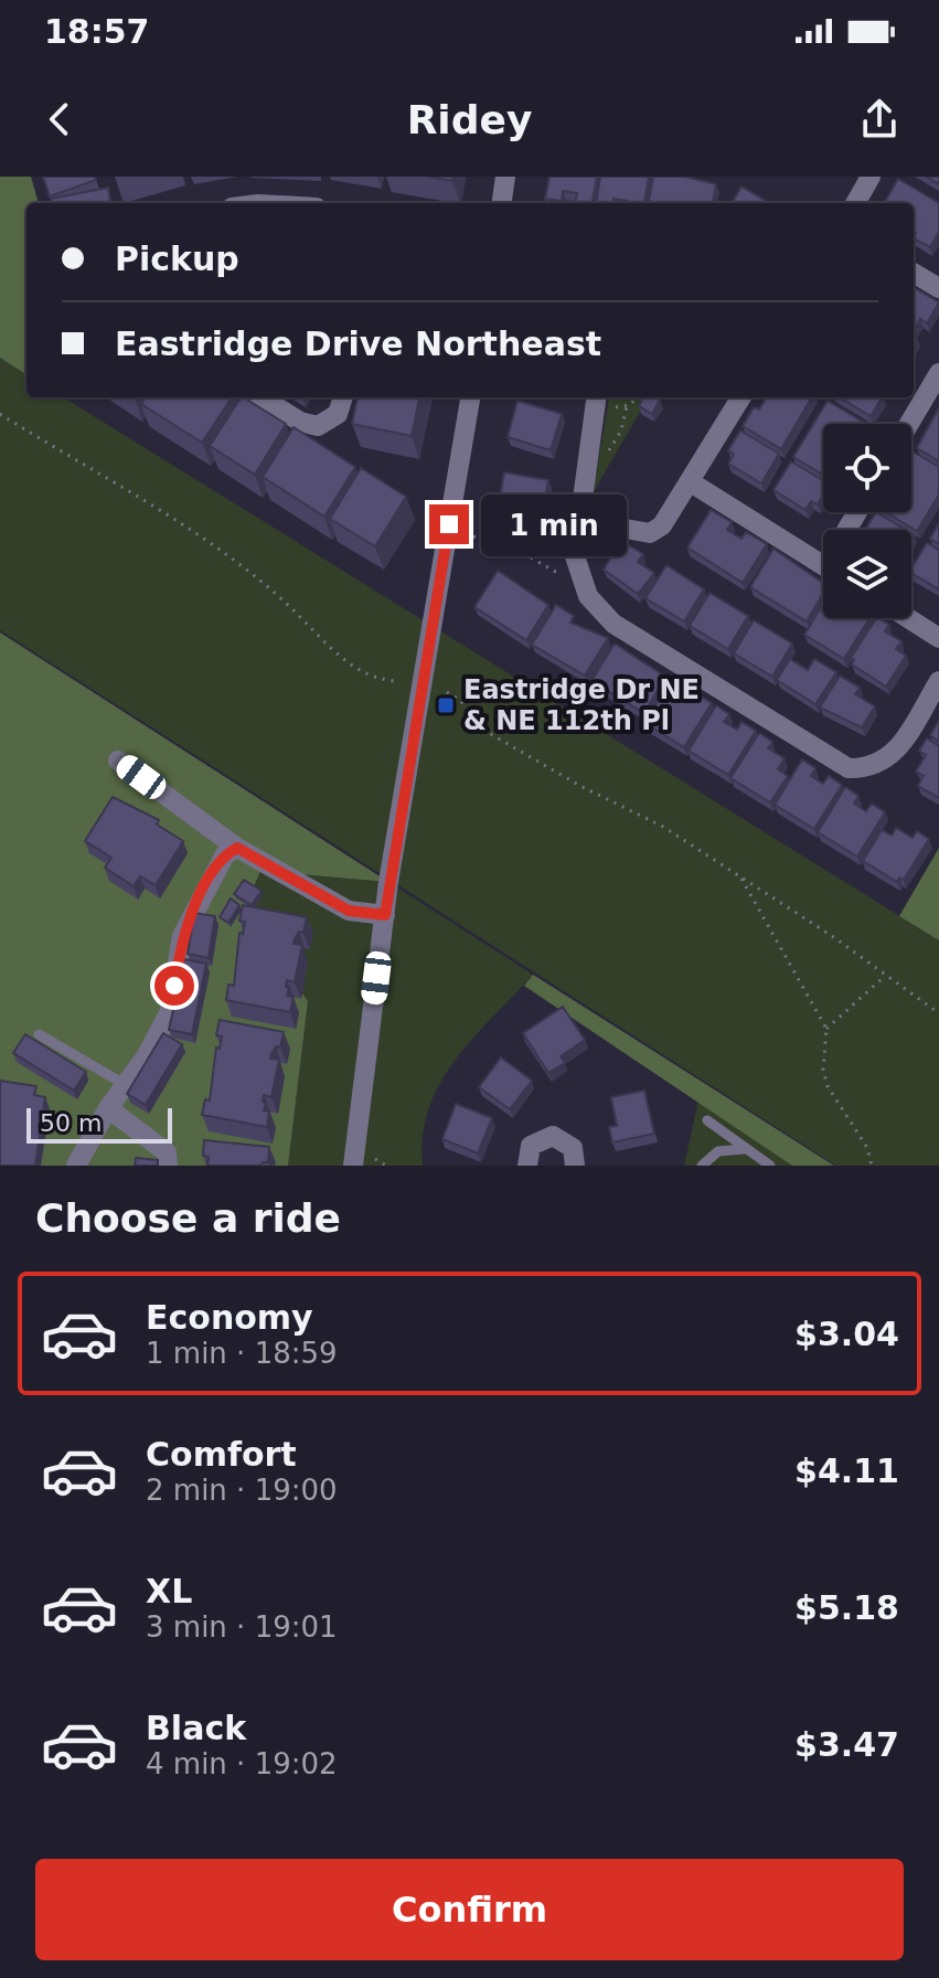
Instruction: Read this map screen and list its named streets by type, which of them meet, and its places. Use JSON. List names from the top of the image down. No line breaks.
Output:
{"places":{"transit":["Eastridge Dr NE & NE 112th Pl"]},"scale_bar":"50 m","page":{"status":"18:57","header":"Ridey","banner":["Pickup","Eastridge Drive Northeast"],"bubble":"1 min","scale":"50 m","heading":"Choose a ride","list":[{"name":"Economy","note":"1 min · 18:59","value":"$3.04"},{"name":"Comfort","note":"2 min · 19:00","value":"$4.11"},{"name":"XL","note":"3 min · 19:01","value":"$5.18"},{"name":"Black","note":"4 min · 19:02","value":"$3.47"}],"buttons":"Confirm"}}
